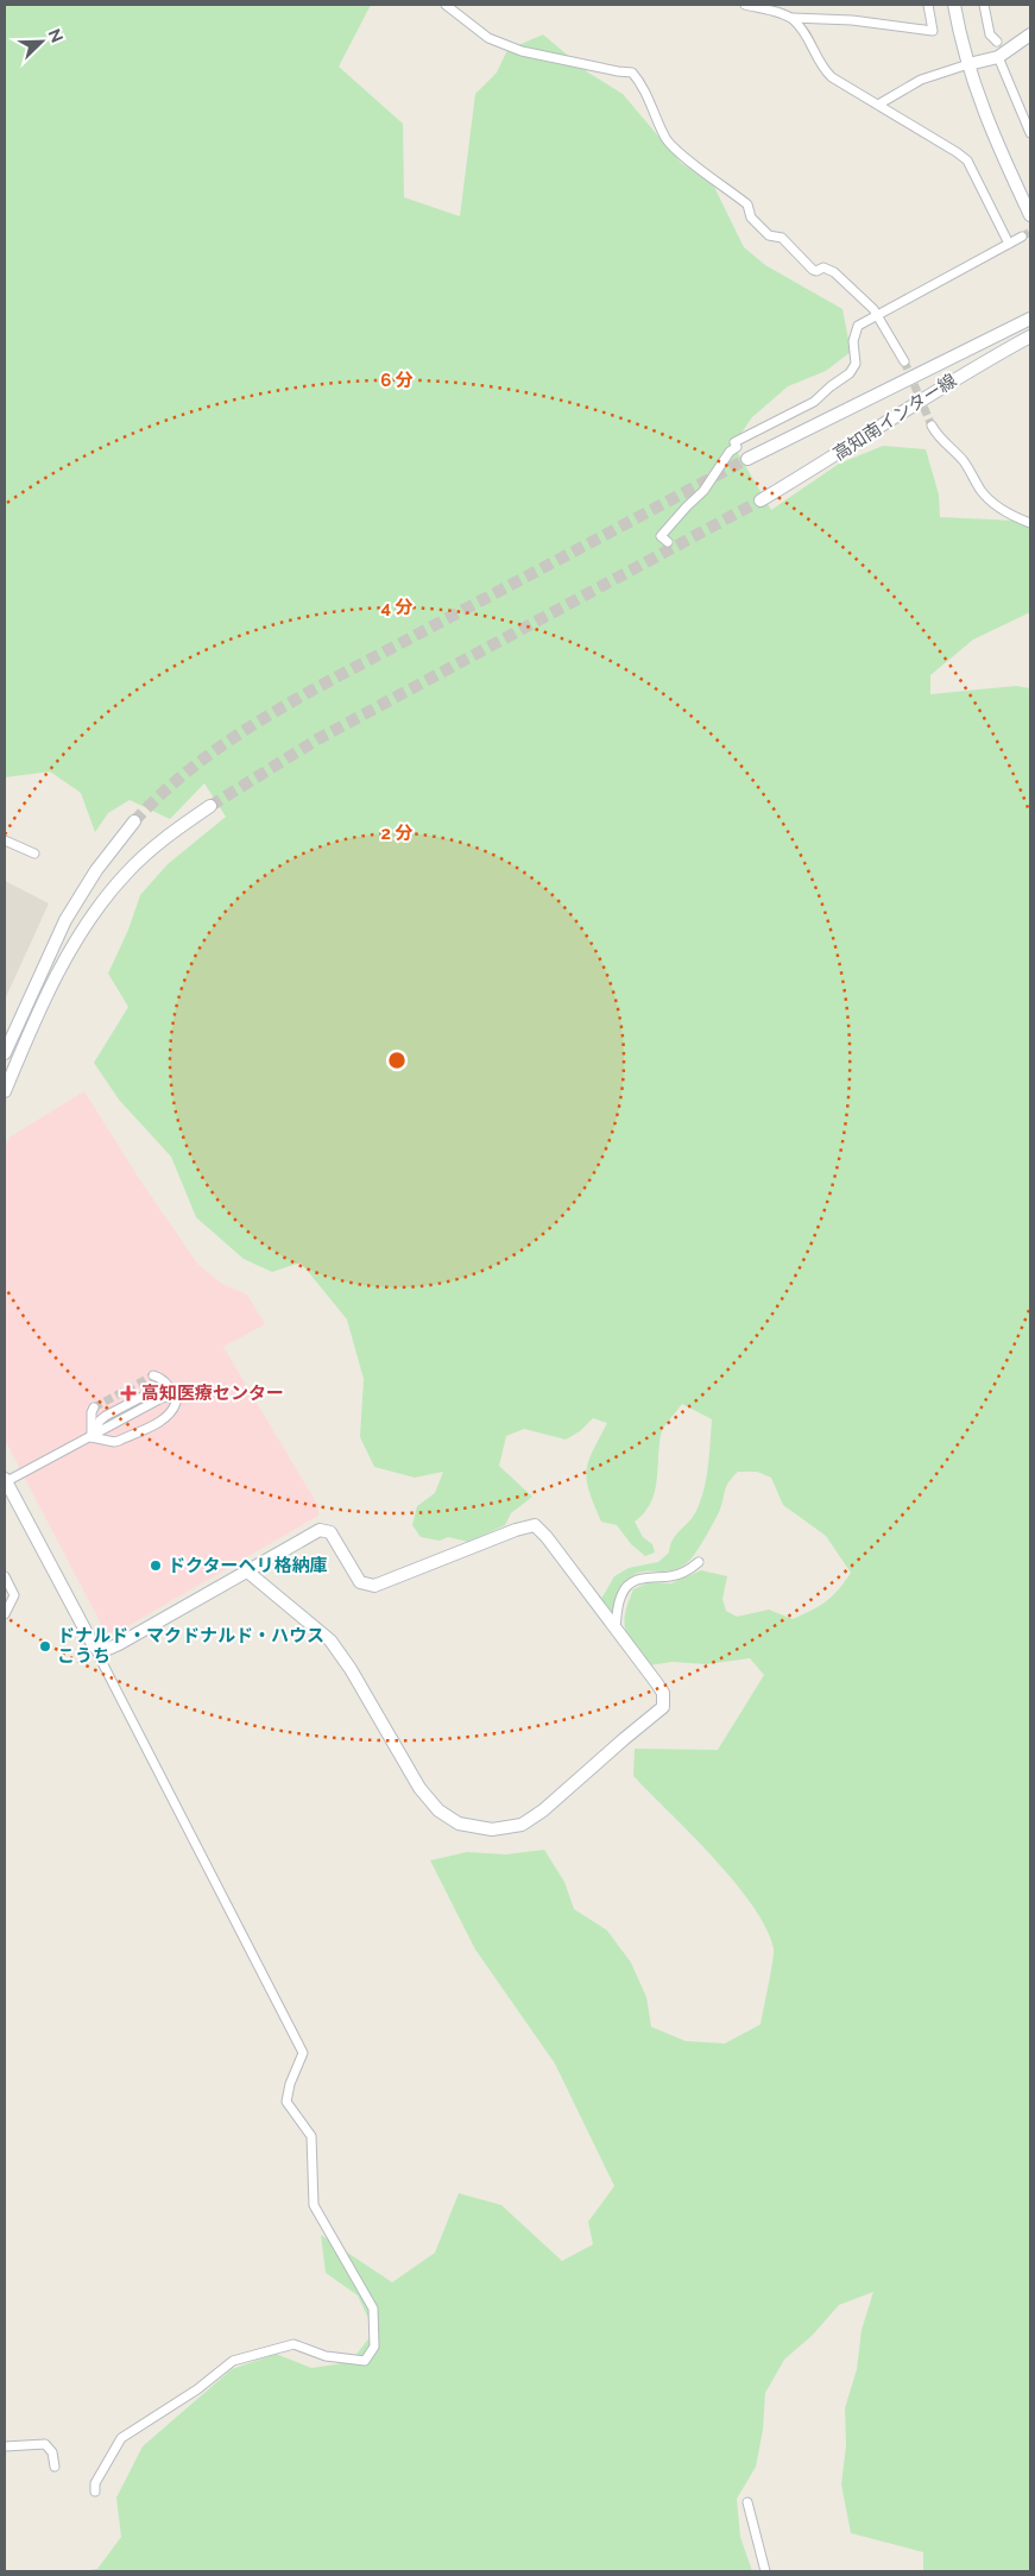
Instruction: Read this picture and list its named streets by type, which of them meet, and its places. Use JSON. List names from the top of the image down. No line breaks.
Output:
{"streets":{"street":["高知南インター線"]},"places":{"health":["高知医療センター"],"other":["ドクターヘリ格納庫","ドナルド・マクドナルド・ハウス こうち"]},"north":"top right","rings":["6 分","4 分","2 分"]}
